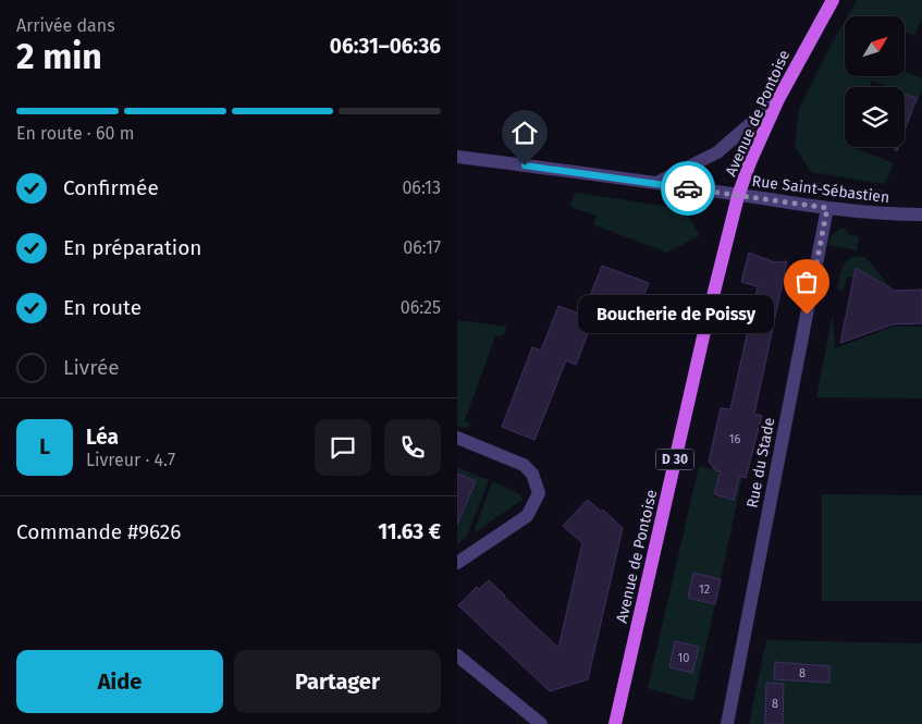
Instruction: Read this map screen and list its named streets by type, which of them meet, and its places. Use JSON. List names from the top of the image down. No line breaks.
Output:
{"streets":{"main road":["Avenue de Pontoise","D 30"],"street":["Rue Saint-Sébastien","Rue du Stade"]},"crossings":[["Avenue de Pontoise","Rue Saint-Sébastien"],["Rue Saint-Sébastien","Rue du Stade"]],"places":["Boucherie de Poissy"],"house_numbers":["16","12","10","8","8"],"north":"top right","page":{"heading":["2 min","Arrivée dans","06:31–06:36"],"panel":["Léa","Livreur · 4.7","Commande #9626","11.63 €"],"bar":"En route · 60 m","list":[["Confirmée","06:13"],["En préparation","06:17"],["En route","06:25"],"Livrée"],"bubble":"Boucherie de Poissy","round":"L","buttons":["Aide","Partager"]}}
